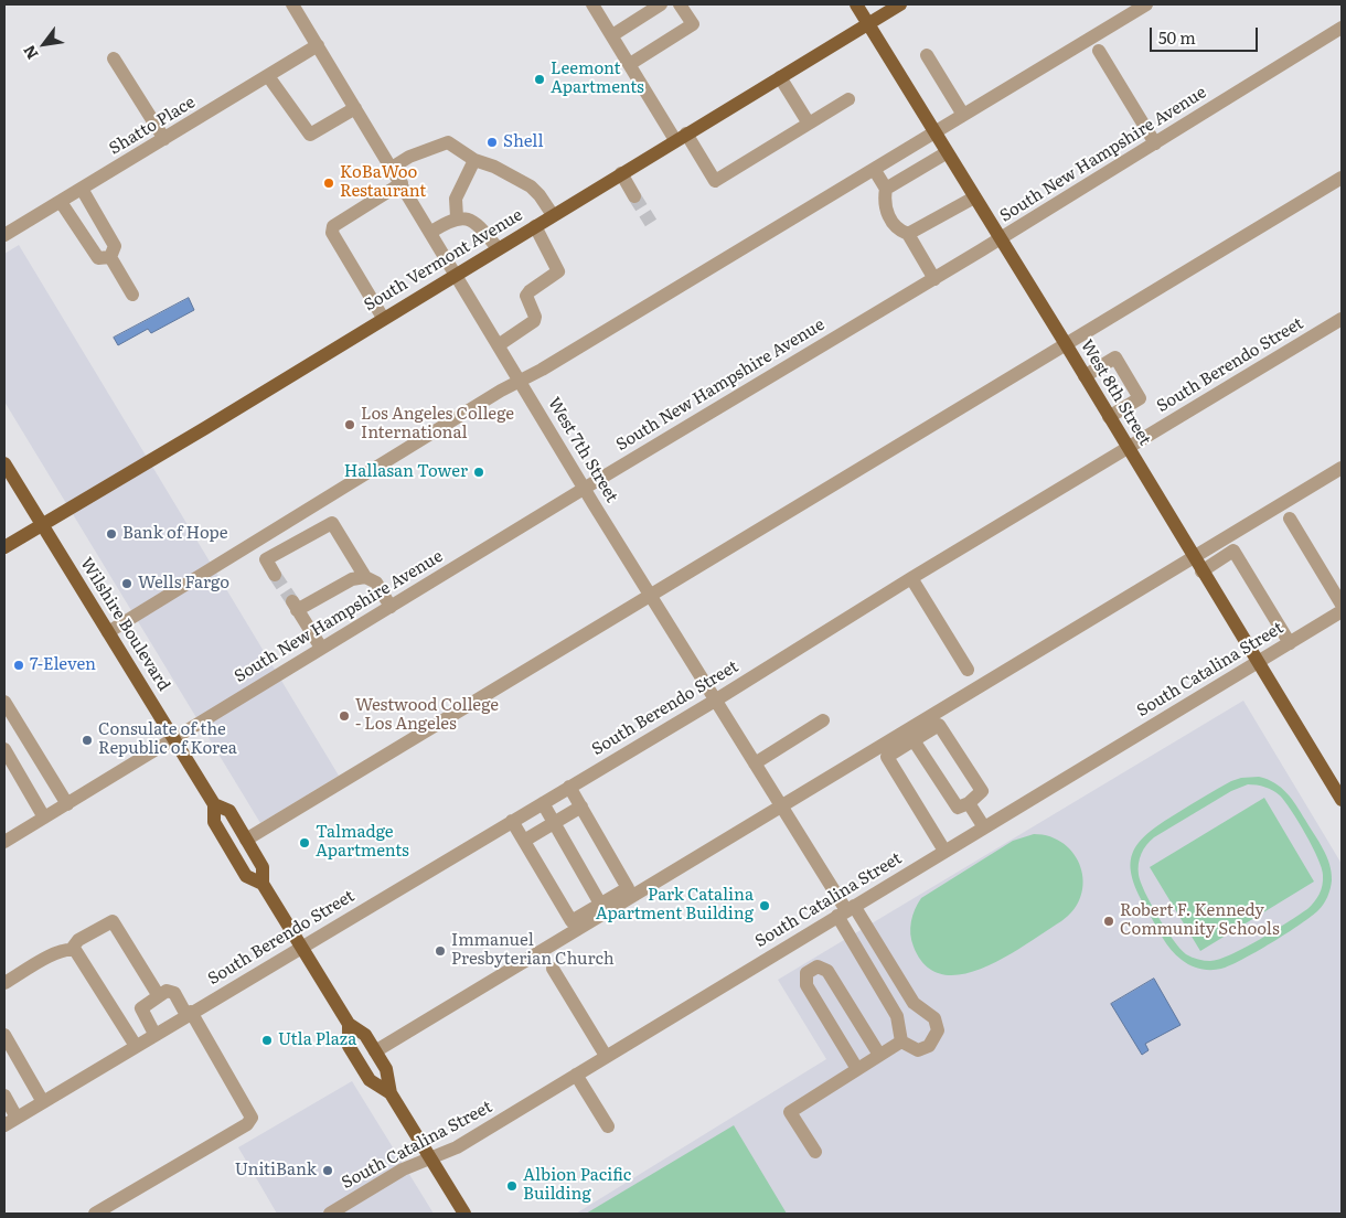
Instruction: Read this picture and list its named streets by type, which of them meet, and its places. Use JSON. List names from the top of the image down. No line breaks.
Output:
{"streets":{"main road":["South Vermont Avenue","West 8th Street","Wilshire Boulevard"],"street":["Shatto Place","South New Hampshire Avenue","South Berendo Street","West 7th Street","South Catalina Street"]},"crossings":[["Shatto Place","West 7th Street"],["South New Hampshire Avenue","West 8th Street"],["South New Hampshire Avenue","West 7th Street"],["South New Hampshire Avenue","Wilshire Boulevard"],["South Vermont Avenue","West 8th Street"],["South Vermont Avenue","West 7th Street"],["South Vermont Avenue","Wilshire Boulevard"],["South Berendo Street","West 8th Street"],["South Berendo Street","West 7th Street"],["South Berendo Street","Wilshire Boulevard"],["West 8th Street","South Catalina Street"],["West 7th Street","South Catalina Street"],["Wilshire Boulevard","South Catalina Street"]],"places":["Leemont Apartments","Shell","KoBaWoo Restaurant","Los Angeles College International","Hallasan Tower","Bank of Hope","Wells Fargo","7-Eleven","Westwood College - Los Angeles","Consulate of the Republic of Korea","Talmadge Apartments","Park Catalina Apartment Building","Robert F. Kennedy Community Schools","Immanuel Presbyterian Church","Utla Plaza","UnitiBank","Albion Pacific Building"],"scale_bar":"50 m","north":"bottom left"}
